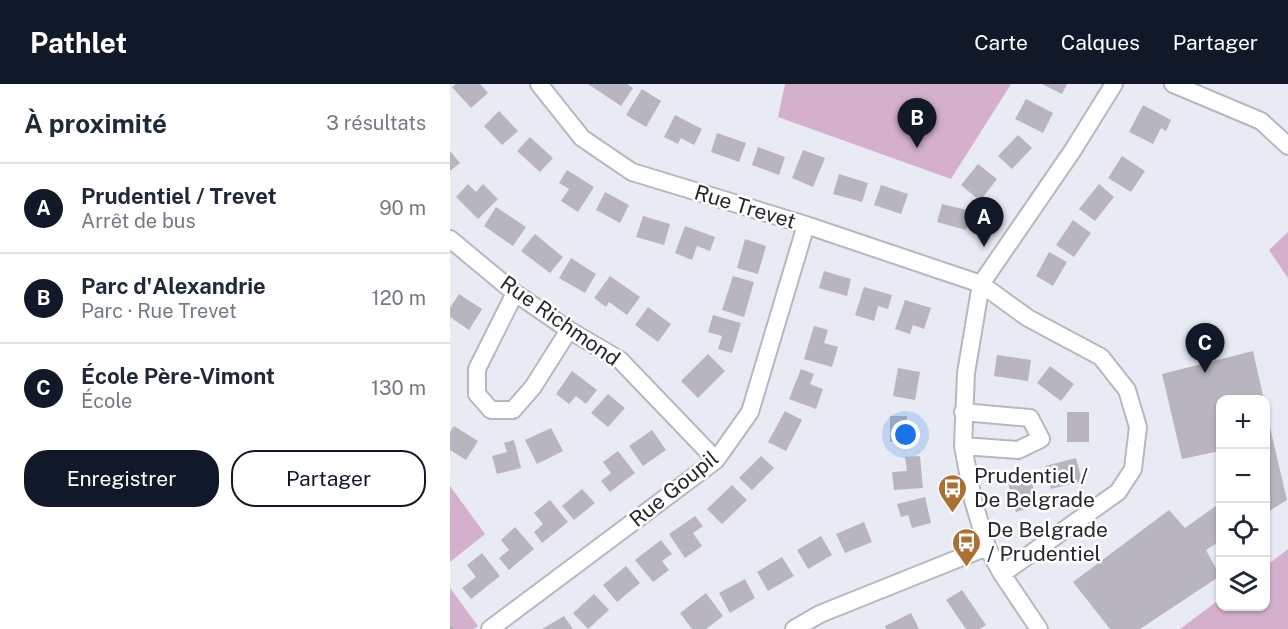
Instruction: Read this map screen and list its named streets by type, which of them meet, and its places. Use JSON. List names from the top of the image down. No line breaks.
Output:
{"streets":{"street":["Rue Trevet","Rue Richmond","Rue Goupil"]},"crossings":[["Rue Trevet","Rue Goupil"],["Rue Richmond","Rue Goupil"]],"places":{"bus stop":["Prudentiel / De Belgrade","De Belgrade / Prudentiel"]},"page":{"header":"Pathlet","nav":["Carte","Calques","Partager"],"heading":["À proximité","3 résultats"],"pins":["B","A","C"],"list":[{"mark":"A","name":"Prudentiel / Trevet","note":"Arrêt de bus","value":"90 m"},{"mark":"B","name":"Parc d'Alexandrie","note":"Parc · Rue Trevet","value":"120 m"},{"mark":"C","name":"École Père-Vimont","note":"École","value":"130 m"}],"map_buttons":["+","−"],"buttons":["Enregistrer","Partager"]}}
